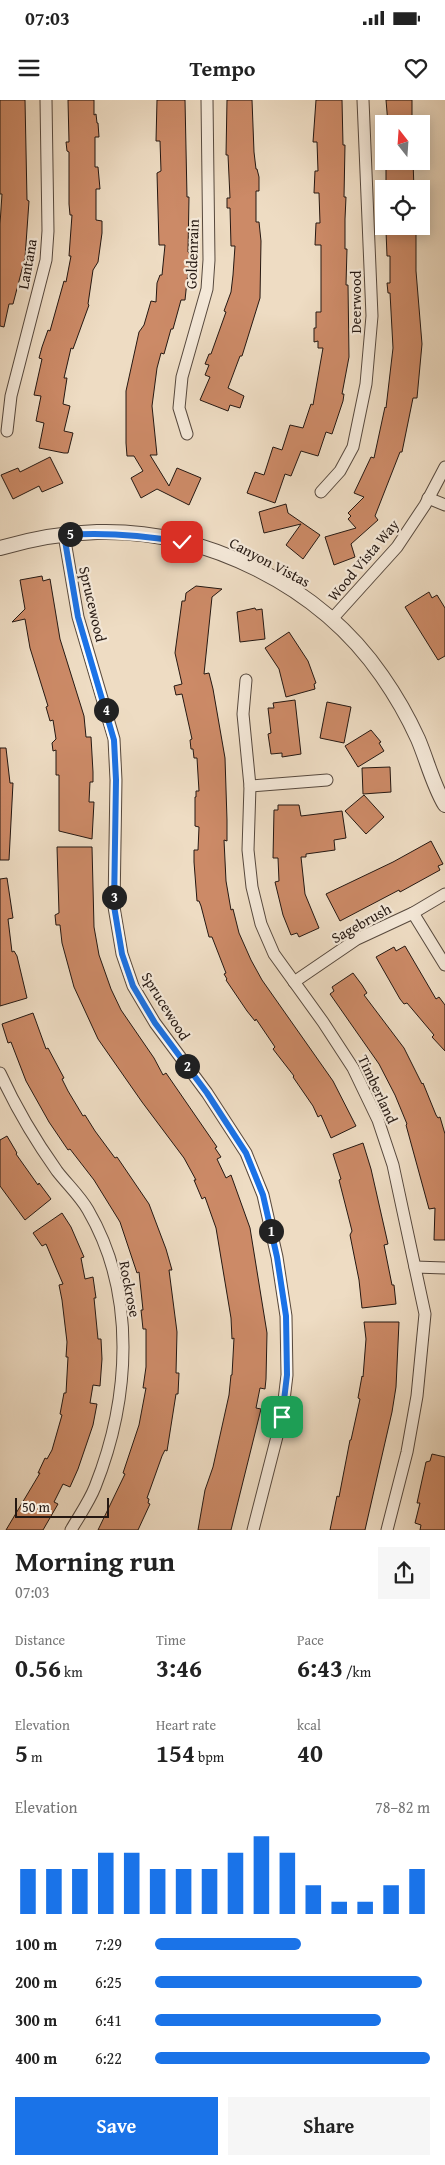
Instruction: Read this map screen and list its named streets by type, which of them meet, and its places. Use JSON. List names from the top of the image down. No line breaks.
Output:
{"streets":{"street":["Goldenrain","Lantana","Deerwood","Wood Vista Way","Canyon Vistas","Sprucewood","Sagebrush","Timberland","Rockrose"]},"crossings":[["Wood Vista Way","Canyon Vistas"],["Canyon Vistas","Sprucewood"],["Sagebrush","Timberland"]],"scale_bar":"50 m","north":"top","page":{"status":"07:03","header":"Tempo","pins":["5","4","3","2","1"],"scale":"50 m","heading":["Morning run","07:03"],"stats":[["Distance","0.56 km"],["Time","3:46"],["Pace","6:43 /km"],["Elevation","5 m"],["Heart rate","154 bpm"],["kcal","40"]],"chart":["Elevation","78–82 m"],"list":[{"name":"100 m","note":"7:29"},{"name":"200 m","note":"6:25"},{"name":"300 m","note":"6:41"},{"name":"400 m","note":"6:22"}],"buttons":["Save","Share"]}}
